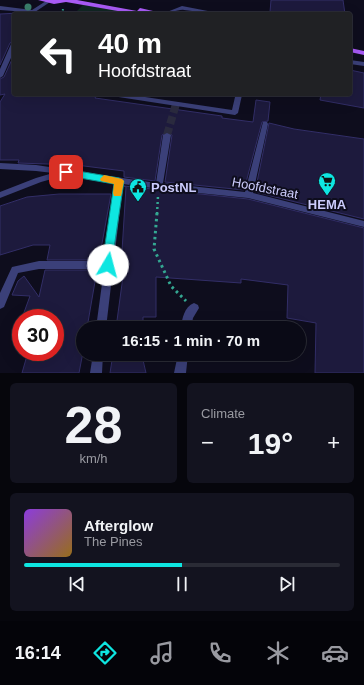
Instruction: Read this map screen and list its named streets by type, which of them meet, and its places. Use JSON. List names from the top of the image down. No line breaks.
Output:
{"streets":{"street":["Hoofdstraat"]},"places":{"supermarket":["HEMA"],"public building":["PostNL"]},"page":{"turn":["40 m","Hoofdstraat"],"limit":"30","trip":"16:15 · 1 min · 70 m","tile":[["28","km/h"],"Climate"],"heat":["−","19°","+"],"song":["Afterglow","The Pines"],"tabs":"16:14"}}
